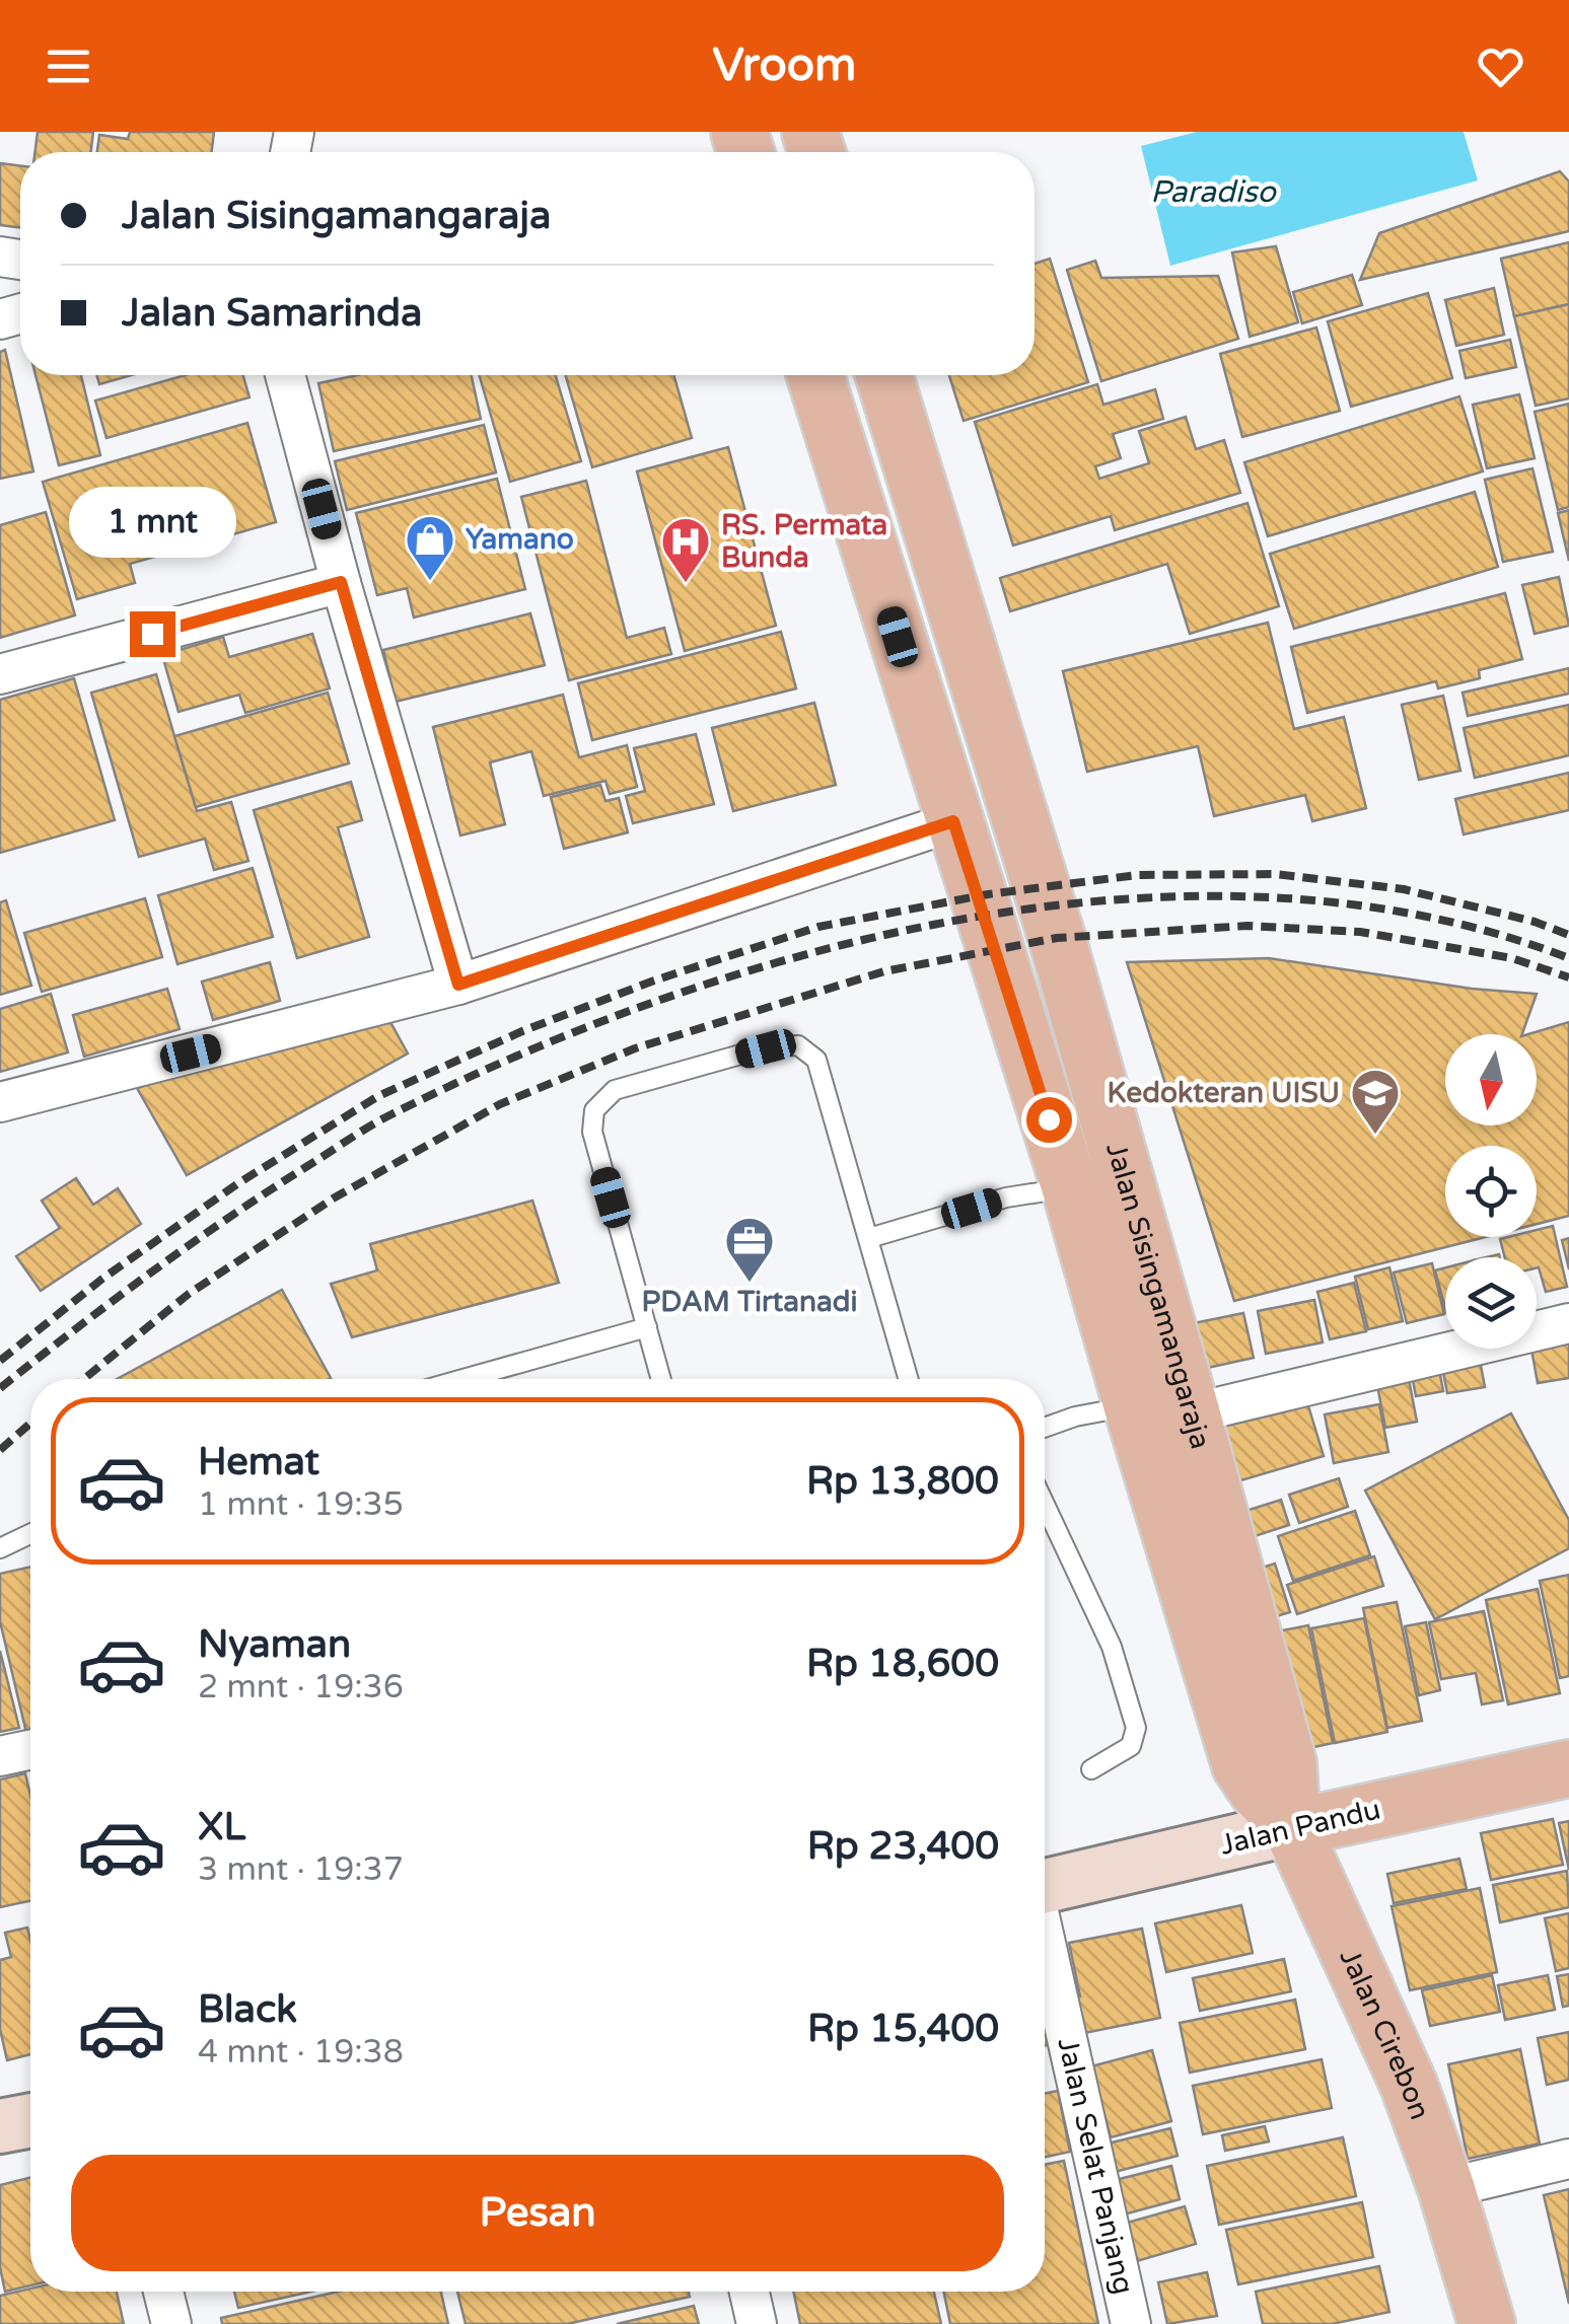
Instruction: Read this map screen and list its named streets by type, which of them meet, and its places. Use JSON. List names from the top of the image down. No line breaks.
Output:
{"streets":{"main road":["Jalan Sisingamangaraja","Jalan Pandu","Jalan Cirebon"],"street":["Jalan Selat Panjang"]},"crossings":[["Jalan Sisingamangaraja","Jalan Pandu"],["Jalan Sisingamangaraja","Jalan Cirebon"],["Jalan Pandu","Jalan Cirebon"]],"water":["Paradiso"],"places":{"shop":["Yamano"],"hospital":["RS. Permata Bunda"],"school or university":["Kedokteran UISU"],"office":["PDAM Tirtanadi"]},"north":"bottom","page":{"header":"Vroom","banner":["Jalan Sisingamangaraja","Jalan Samarinda"],"bubble":"1 mnt","list":[{"name":"Hemat","note":"1 mnt · 19:35","value":"Rp 13,800"},{"name":"Nyaman","note":"2 mnt · 19:36","value":"Rp 18,600"},{"name":"XL","note":"3 mnt · 19:37","value":"Rp 23,400"},{"name":"Black","note":"4 mnt · 19:38","value":"Rp 15,400"}],"buttons":"Pesan"}}
